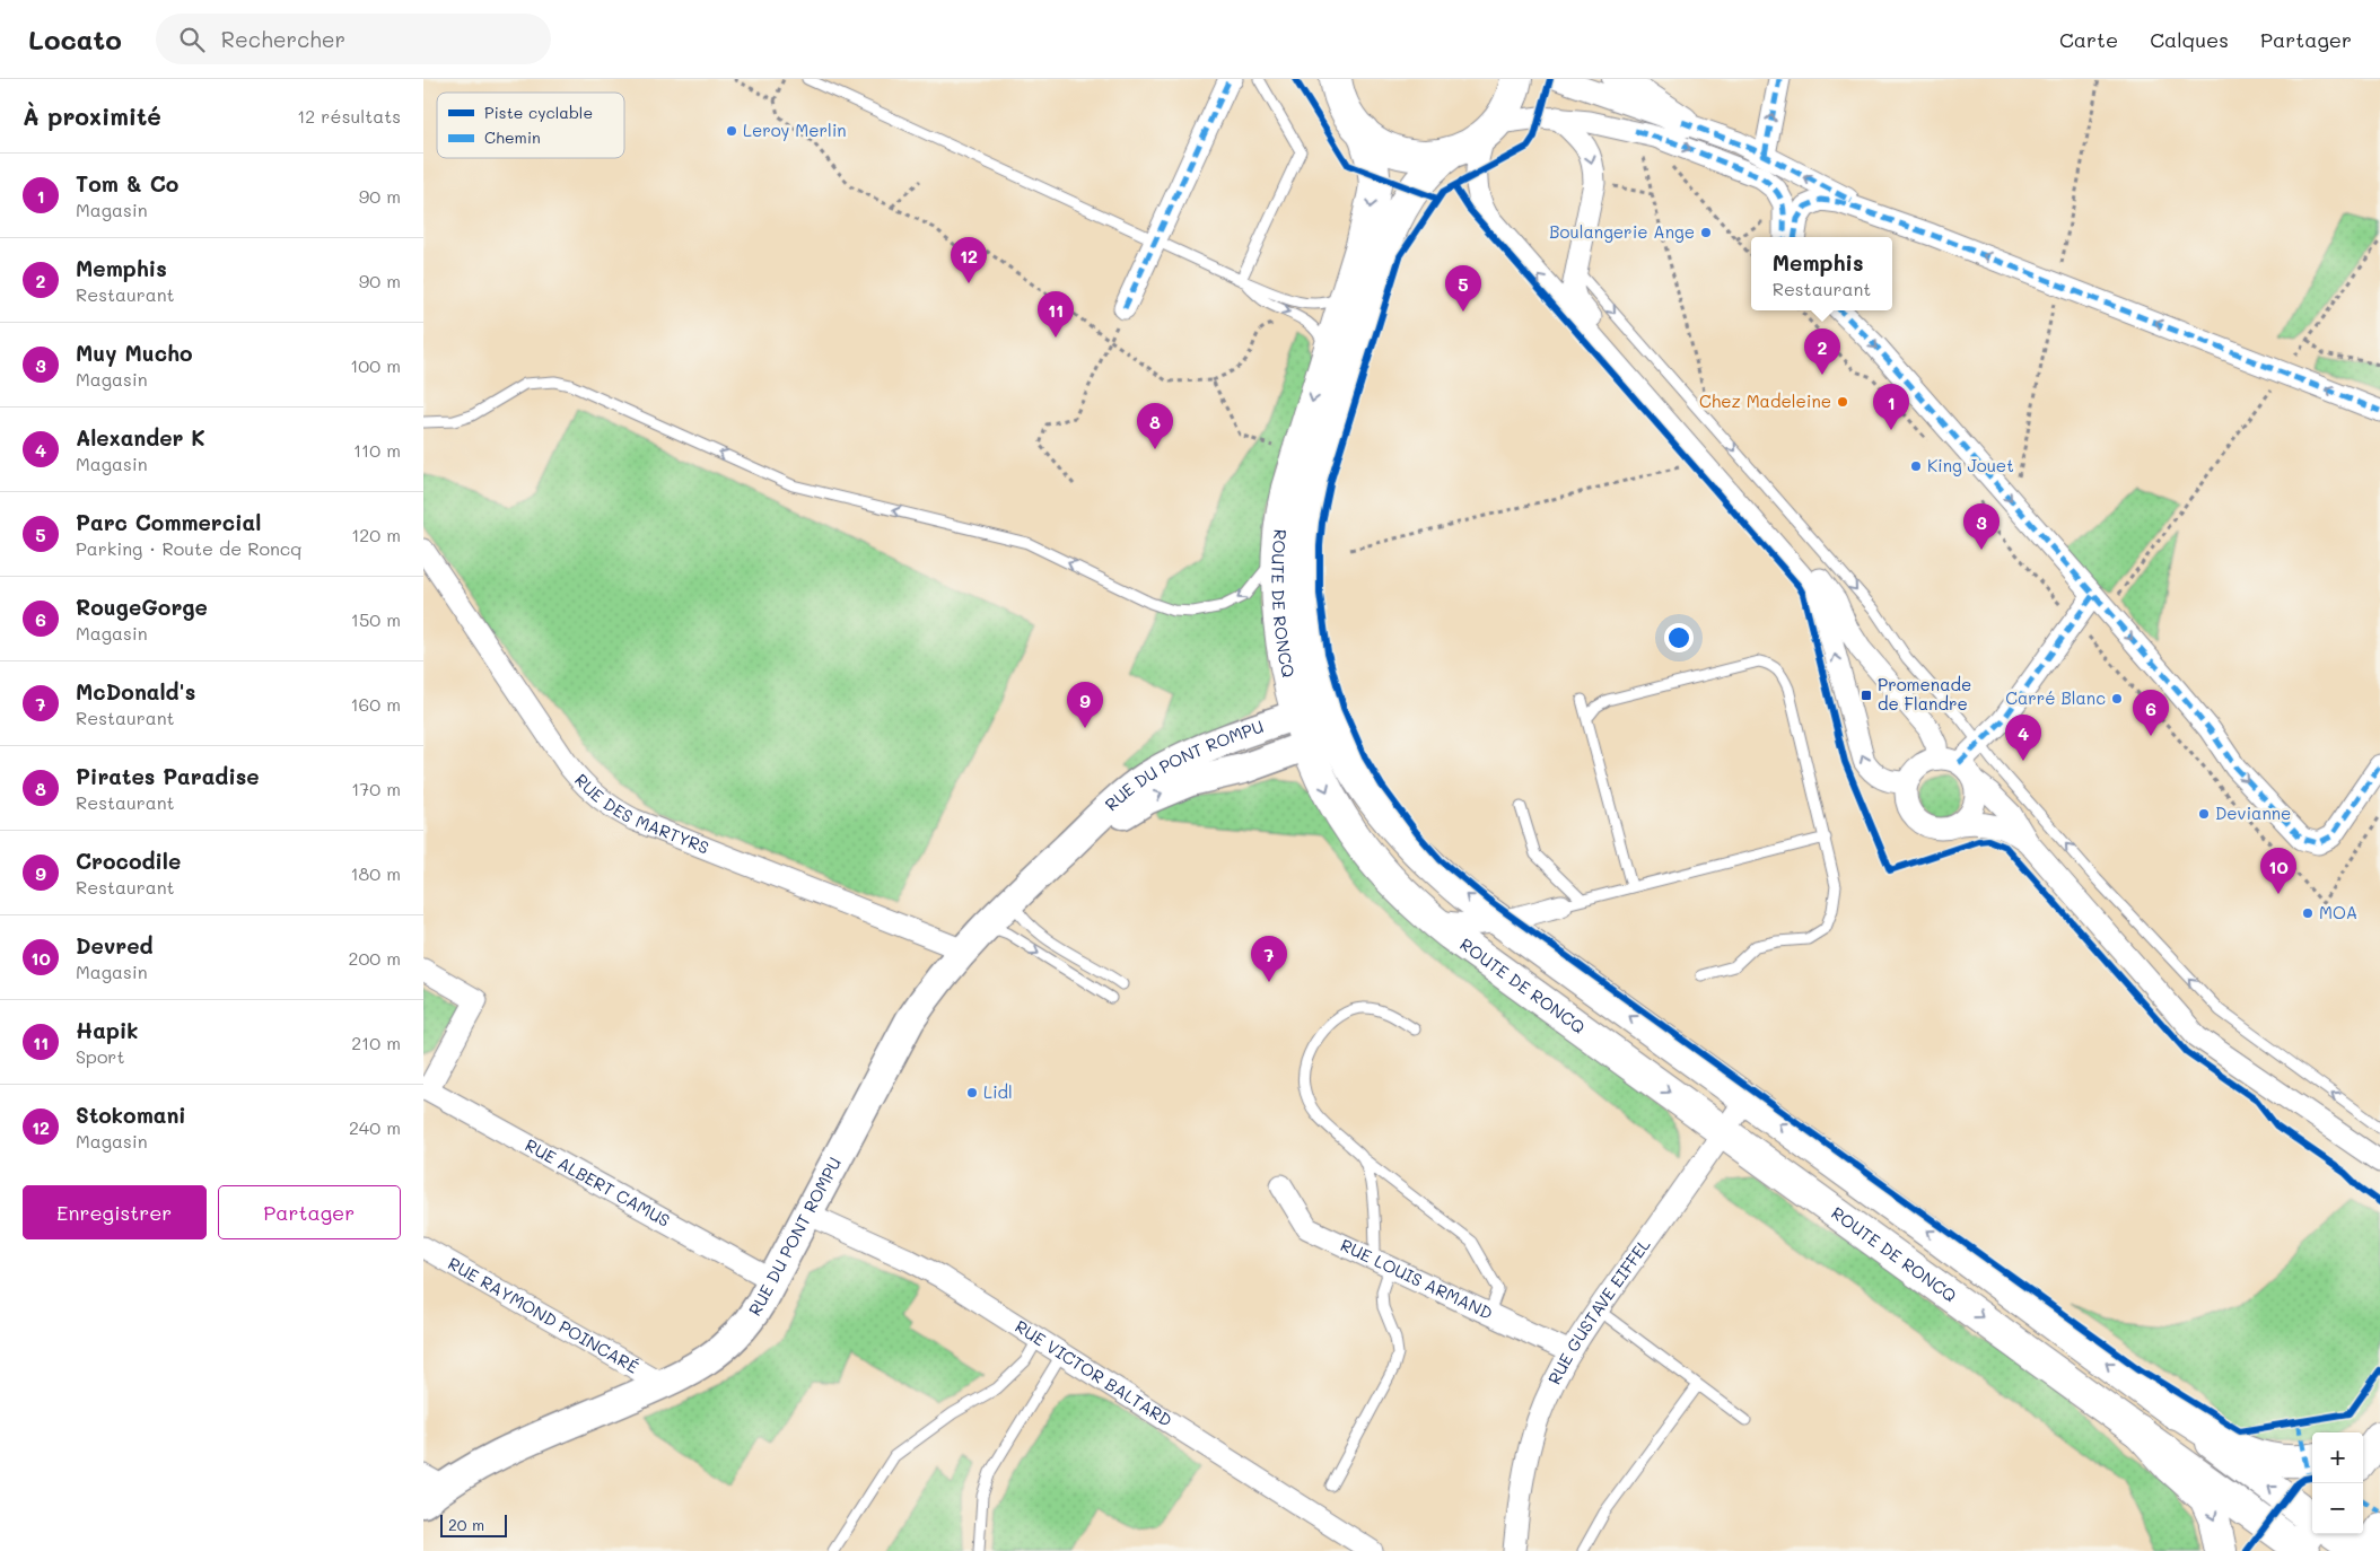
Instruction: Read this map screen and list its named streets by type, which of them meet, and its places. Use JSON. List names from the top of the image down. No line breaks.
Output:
{"streets":{"main road":["ROUTE DE RONCQ"],"street":["RUE DU PONT ROMPU","RUE DES MARTYRS","RUE ALBERT CAMUS","RUE LOUIS ARMAND","RUE GUSTAVE EIFFEL","RUE RAYMOND POINCARÉ","RUE VICTOR BALTARD"]},"crossings":[["ROUTE DE RONCQ","RUE DU PONT ROMPU"],["ROUTE DE RONCQ","RUE GUSTAVE EIFFEL"],["RUE DU PONT ROMPU","RUE DES MARTYRS"],["RUE DU PONT ROMPU","RUE ALBERT CAMUS"],["RUE DU PONT ROMPU","RUE RAYMOND POINCARÉ"],["RUE DU PONT ROMPU","RUE VICTOR BALTARD"],["RUE LOUIS ARMAND","RUE GUSTAVE EIFFEL"]],"places":{"other":["Leroy Merlin","Boulangerie Ange","Chez Madeleine","King Jouet","Carré Blanc","Devianne","MOA","Lidl"],"transit":["Promenade de Flandre"]},"legend":["Piste cyclable","Chemin"],"scale_bar":"20 m","page":{"header":"Locato","search":"Rechercher","nav":["Carte","Calques","Partager"],"heading":["À proximité","12 résultats"],"list":[{"mark":"1","name":"Tom & Co","note":"Magasin","value":"90 m"},{"mark":"2","name":"Memphis","note":"Restaurant","value":"90 m"},{"mark":"3","name":"Muy Mucho","note":"Magasin","value":"100 m"},{"mark":"4","name":"Alexander K","note":"Magasin","value":"110 m"},{"mark":"5","name":"Parc Commercial","note":"Parking · Route de Roncq","value":"120 m"},{"mark":"6","name":"RougeGorge","note":"Magasin","value":"150 m"},{"mark":"7","name":"McDonald's","note":"Restaurant","value":"160 m"},{"mark":"8","name":"Pirates Paradise","note":"Restaurant","value":"170 m"},{"mark":"9","name":"Crocodile","note":"Restaurant","value":"180 m"},{"mark":"10","name":"Devred","note":"Magasin","value":"200 m"},{"mark":"11","name":"Hapik","note":"Sport","value":"210 m"},{"mark":"12","name":"Stokomani","note":"Magasin","value":"240 m"}],"popup":["Memphis","Restaurant"],"pins":["12","5","11","2","1","8","3","9","6","4","10","7"],"buttons":["Enregistrer","Partager"],"map_buttons":["+","−"],"scale":"20 m"}}
